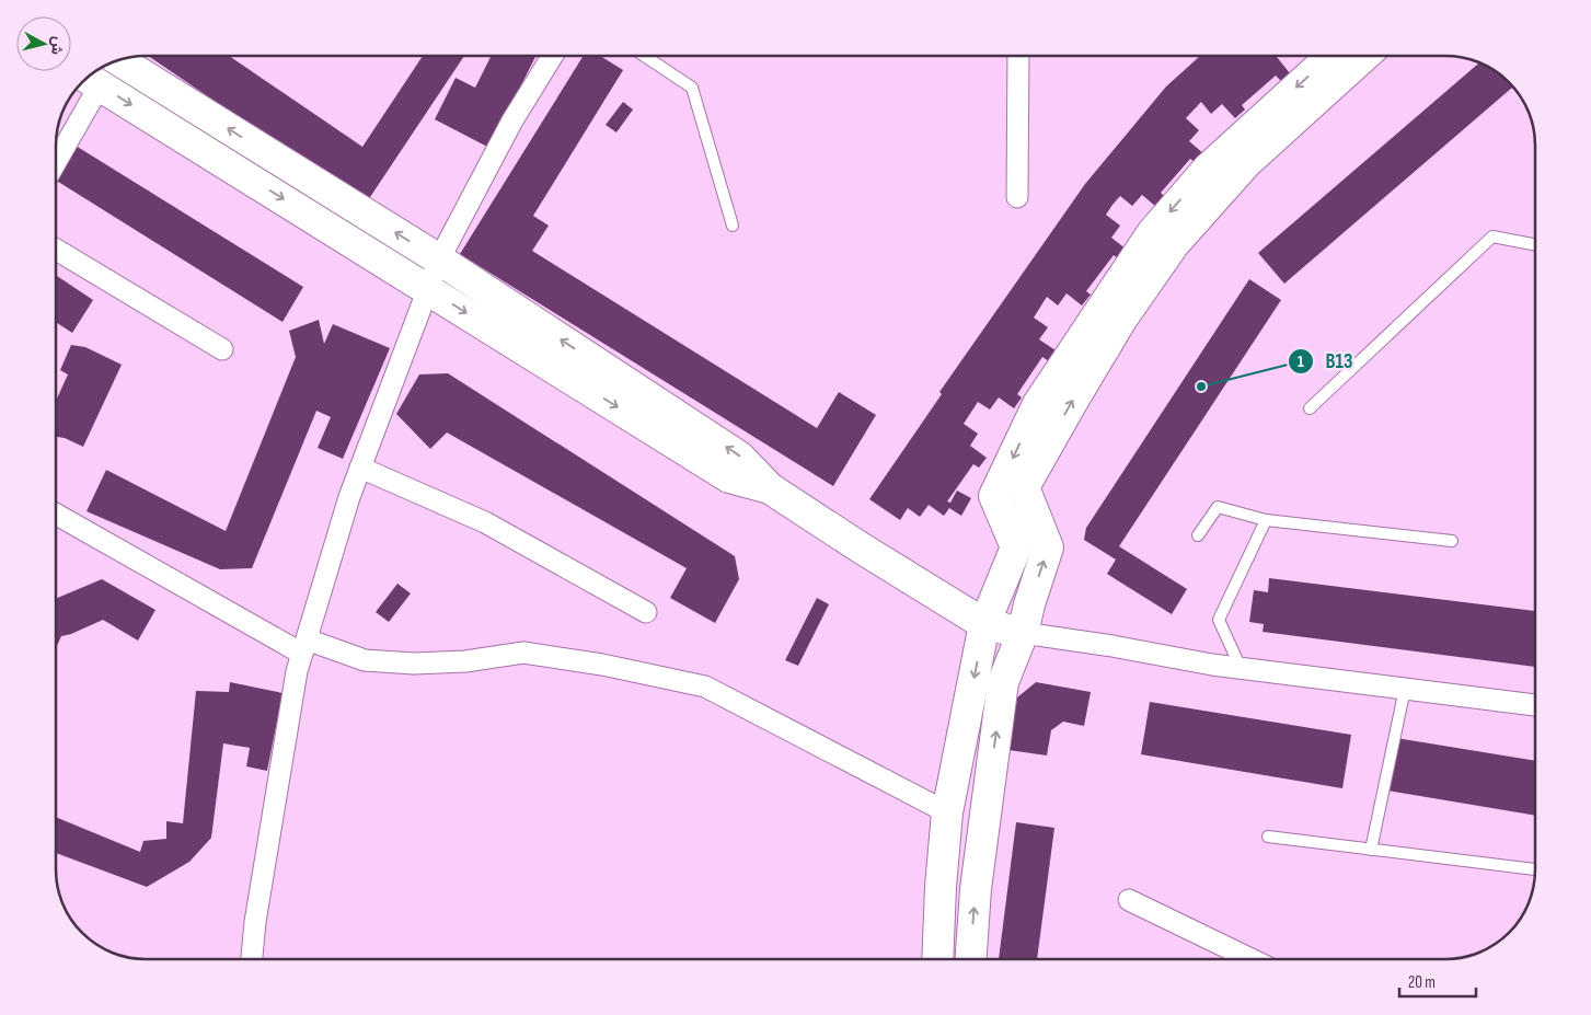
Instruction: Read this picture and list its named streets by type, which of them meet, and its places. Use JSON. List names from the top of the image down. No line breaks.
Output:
{"places":["B13"],"scale_bar":"20 m","north":"right"}
